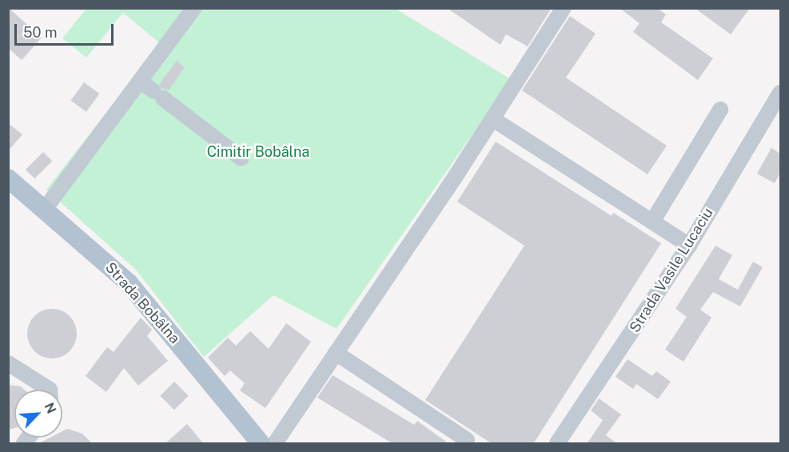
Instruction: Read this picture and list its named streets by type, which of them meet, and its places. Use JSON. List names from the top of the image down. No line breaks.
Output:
{"streets":{"main road":["Strada Bobâlna"],"street":["Strada Vasile Lucaciu"]},"parks":["Cimitir Bobâlna"],"scale_bar":"50 m","north":"top right"}
